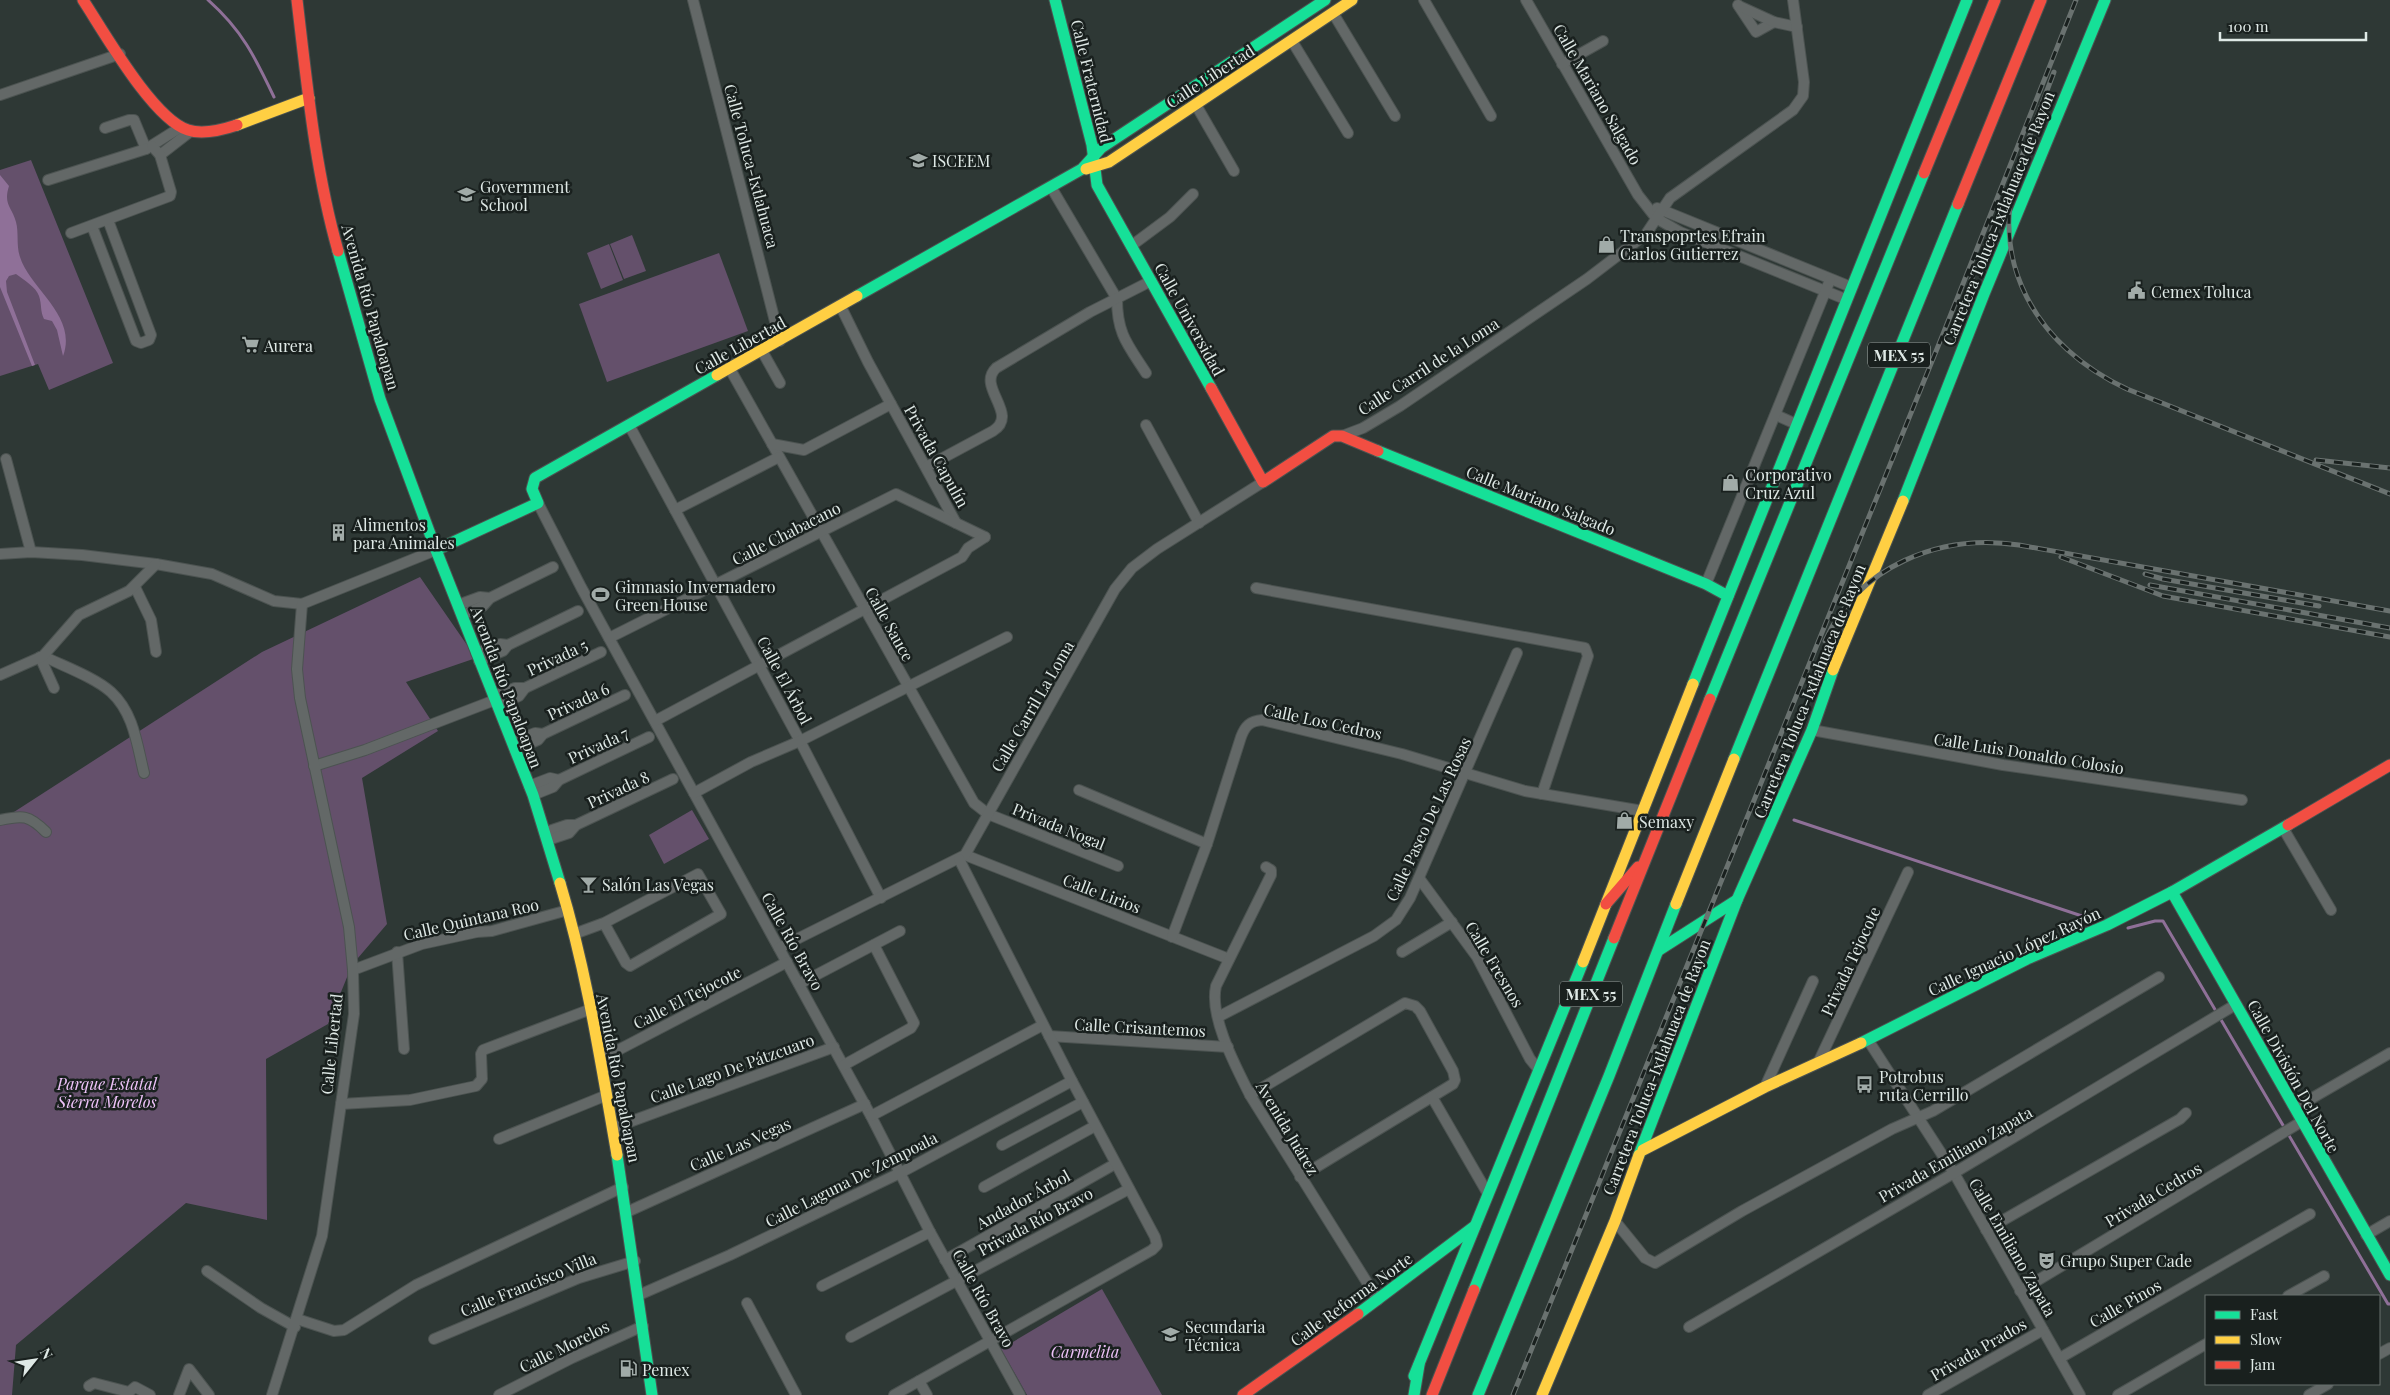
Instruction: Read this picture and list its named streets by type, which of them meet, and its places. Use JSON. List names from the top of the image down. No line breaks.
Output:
{"streets":{"main road":["Calle Libertad","Calle Fraternidad","Calle Mariano Salgado","Carretera Toluca-Ixtlahuaca de Rayon","Avenida Río Papaloapan","Calle Universidad","MEX 55","Calle Carril de la Loma","Calle Ignacio López Rayón","Calle División Del Norte","Calle Reforma Norte"],"street":["Calle Toluca-Ixtlahuaca","Privada Capulín","Calle Chabacano","Calle Sauce","Privada 5","Calle El Árbol","Privada 6","Calle Carril La Loma","Calle Los Cedros","Privada 7","Calle Luis Donaldo Colosio","Privada 8","Calle Paseo De Las Rosas","Privada Nogal","Calle Lirios","Calle Quintana Roo","Calle Río Bravo","Privada Tejocote","Calle Fresnos","Calle El Tejocote","Calle Crisantemos","Calle Lago De Pátzcuaro","Avenida Juárez","Calle Las Vegas","Privada Emiliano Zapata","Calle Laguna De Zempoala","Privada Cedros","Andador Árbol","Privada Río Bravo","Calle Emiliano Zapata","Calle Francisco Villa","Calle Pinos","Calle Morelos","Privada Prados"]},"crossings":[["Calle Libertad","Calle Fraternidad"],["Calle Libertad","Calle Toluca-Ixtlahuaca"],["Calle Libertad","Calle Universidad"],["Calle Libertad","Privada Capulín"],["Calle Libertad","Calle Sauce"],["Calle Libertad","Privada 5"],["Calle Libertad","Calle El Árbol"],["Calle Libertad","Calle Quintana Roo"],["Calle Libertad","Calle Río Bravo"],["Calle Fraternidad","Calle Universidad"],["Calle Mariano Salgado","Calle Carril de la Loma"],["Carretera Toluca-Ixtlahuaca de Rayon","Calle Luis Donaldo Colosio"],["Carretera Toluca-Ixtlahuaca de Rayon","Calle Ignacio López Rayón"],["Avenida Río Papaloapan","Privada 5"],["Avenida Río Papaloapan","Privada 6"],["Avenida Río Papaloapan","Privada 7"],["Avenida Río Papaloapan","Privada 8"],["Avenida Río Papaloapan","Calle Quintana Roo"],["Avenida Río Papaloapan","Calle El Tejocote"],["Avenida Río Papaloapan","Calle Lago De Pátzcuaro"],["Avenida Río Papaloapan","Calle Las Vegas"],["Avenida Río Papaloapan","Calle Laguna De Zempoala"],["Avenida Río Papaloapan","Calle Francisco Villa"],["Avenida Río Papaloapan","Calle Morelos"],["Calle Universidad","Calle Carril de la Loma"],["Calle Carril de la Loma","Calle Carril La Loma"],["Privada Capulín","Calle Chabacano"],["Calle Chabacano","Calle Sauce"],["Calle Chabacano","Calle El Árbol"],["Calle Chabacano","Calle Río Bravo"],["Calle Sauce","Calle Carril La Loma"],["Calle Sauce","Privada Nogal"],["Calle Carril La Loma","Privada Nogal"],["Calle Carril La Loma","Calle Lirios"],["Calle Los Cedros","Calle Paseo De Las Rosas"],["Calle Los Cedros","Calle Lirios"],["Calle Paseo De Las Rosas","Calle Fresnos"],["Calle Paseo De Las Rosas","Avenida Juárez"],["Calle Lirios","Avenida Juárez"],["Calle Río Bravo","Calle El Tejocote"],["Calle Río Bravo","Calle Lago De Pátzcuaro"],["Calle Río Bravo","Calle Las Vegas"],["Calle Río Bravo","Calle Laguna De Zempoala"],["Calle Río Bravo","Andador Árbol"],["Calle Río Bravo","Privada Río Bravo"],["Calle Ignacio López Rayón","Privada Tejocote"],["Calle Ignacio López Rayón","Calle División Del Norte"],["Calle Ignacio López Rayón","Calle Emiliano Zapata"],["Calle Crisantemos","Avenida Juárez"],["Calle División Del Norte","Privada Emiliano Zapata"],["Calle División Del Norte","Privada Cedros"],["Avenida Juárez","Calle Reforma Norte"],["Privada Emiliano Zapata","Calle Emiliano Zapata"],["Privada Cedros","Calle Emiliano Zapata"],["Calle Emiliano Zapata","Calle Pinos"],["Calle Emiliano Zapata","Privada Prados"]],"parks":["Parque Estatal Sierra Morelos","Carmelita"],"places":{"school or university":["ISCEEM","Government School","Secundaria Técnica"],"shop":["Transpoprtes Efrain Carlos Gutierrez","Corporativo Cruz Azul","Semaxy"],"public building":["Cemex Toluca"],"supermarket":["Aurera"],"building":["Alimentos para Animales"],"sports":["Gimnasio Invernadero Green House"],"bar":["Salón Las Vegas"],"bus stop":["Potrobus ruta Cerrillo"],"theatre":["Grupo Super Cade"],"fuel station":["Pemex"]},"legend":["Fast","Slow","Jam"],"scale_bar":"100 m","north":"top right"}
